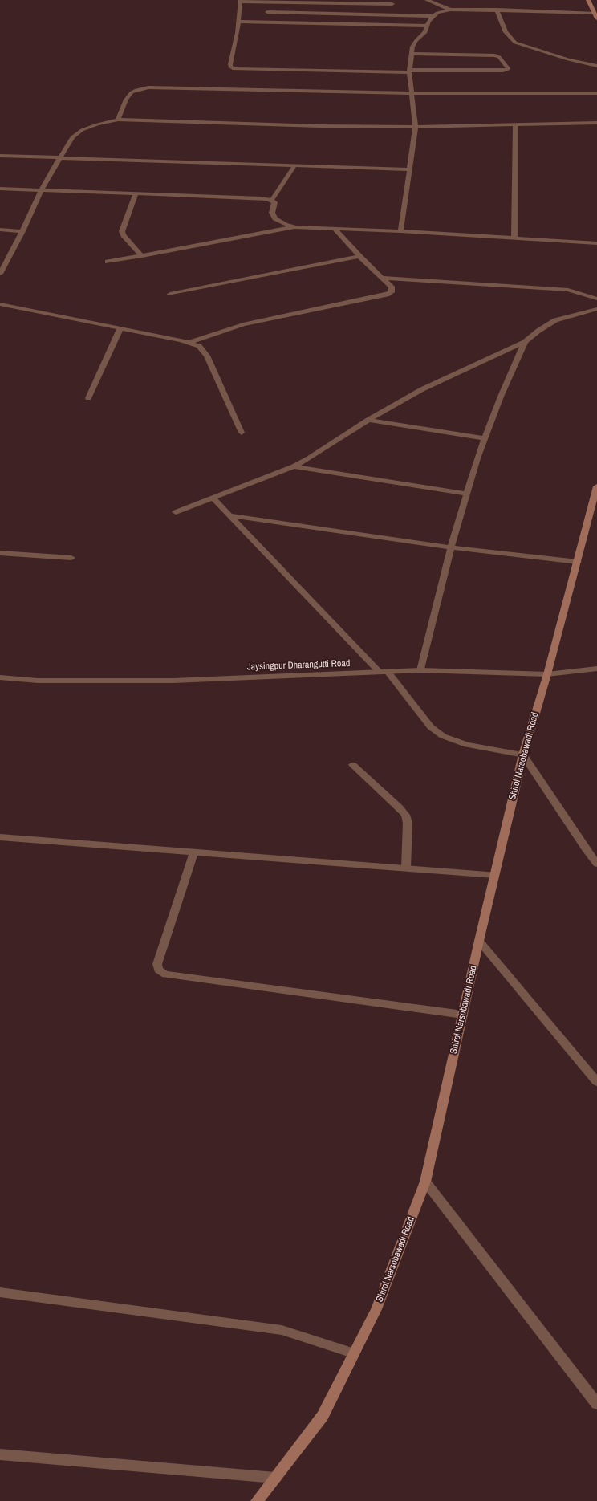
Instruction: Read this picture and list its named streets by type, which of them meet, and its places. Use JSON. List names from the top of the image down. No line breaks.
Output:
{"streets":{"main road":["Shirol Narsobawadi Road"],"street":["Jaysingpur Dharangutti Road"]},"crossings":[["Jaysingpur Dharangutti Road","Shirol Narsobawadi Road"]]}
